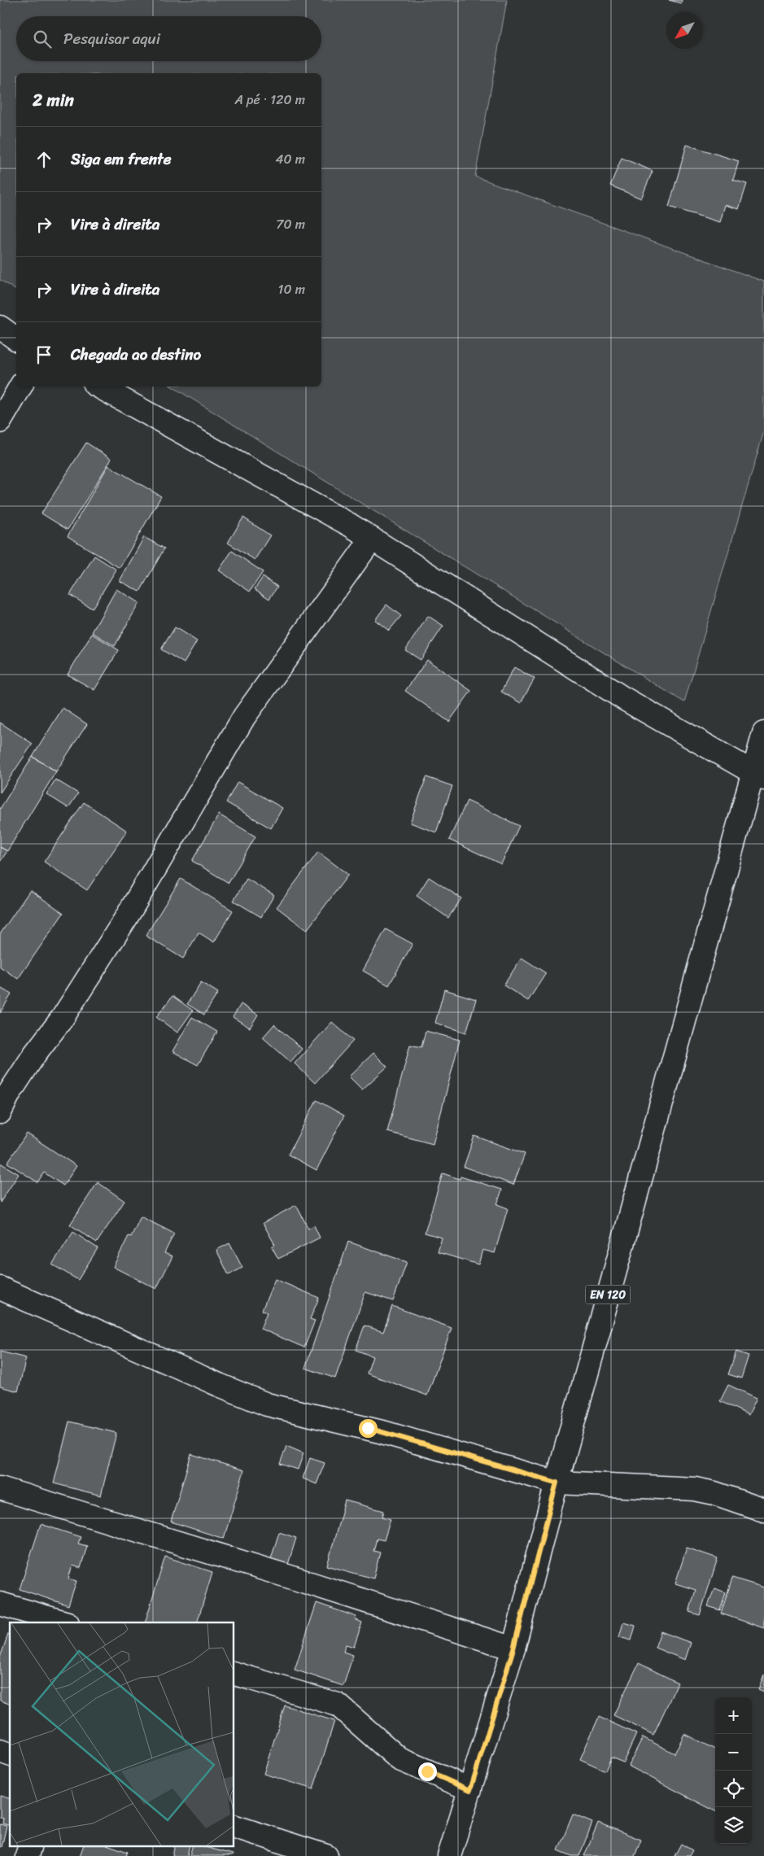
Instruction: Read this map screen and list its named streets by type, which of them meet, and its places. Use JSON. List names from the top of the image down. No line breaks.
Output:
{"streets":{"street":["EN 120"]},"north":"bottom left","page":{"search":"Pesquisar aqui","heading":["2 min","A pé · 120 m"],"list":[["Siga em frente","40 m"],["Vire à direita","70 m"],["Vire à direita","10 m"],"Chegada ao destino"],"map_buttons":["+","−"]}}
